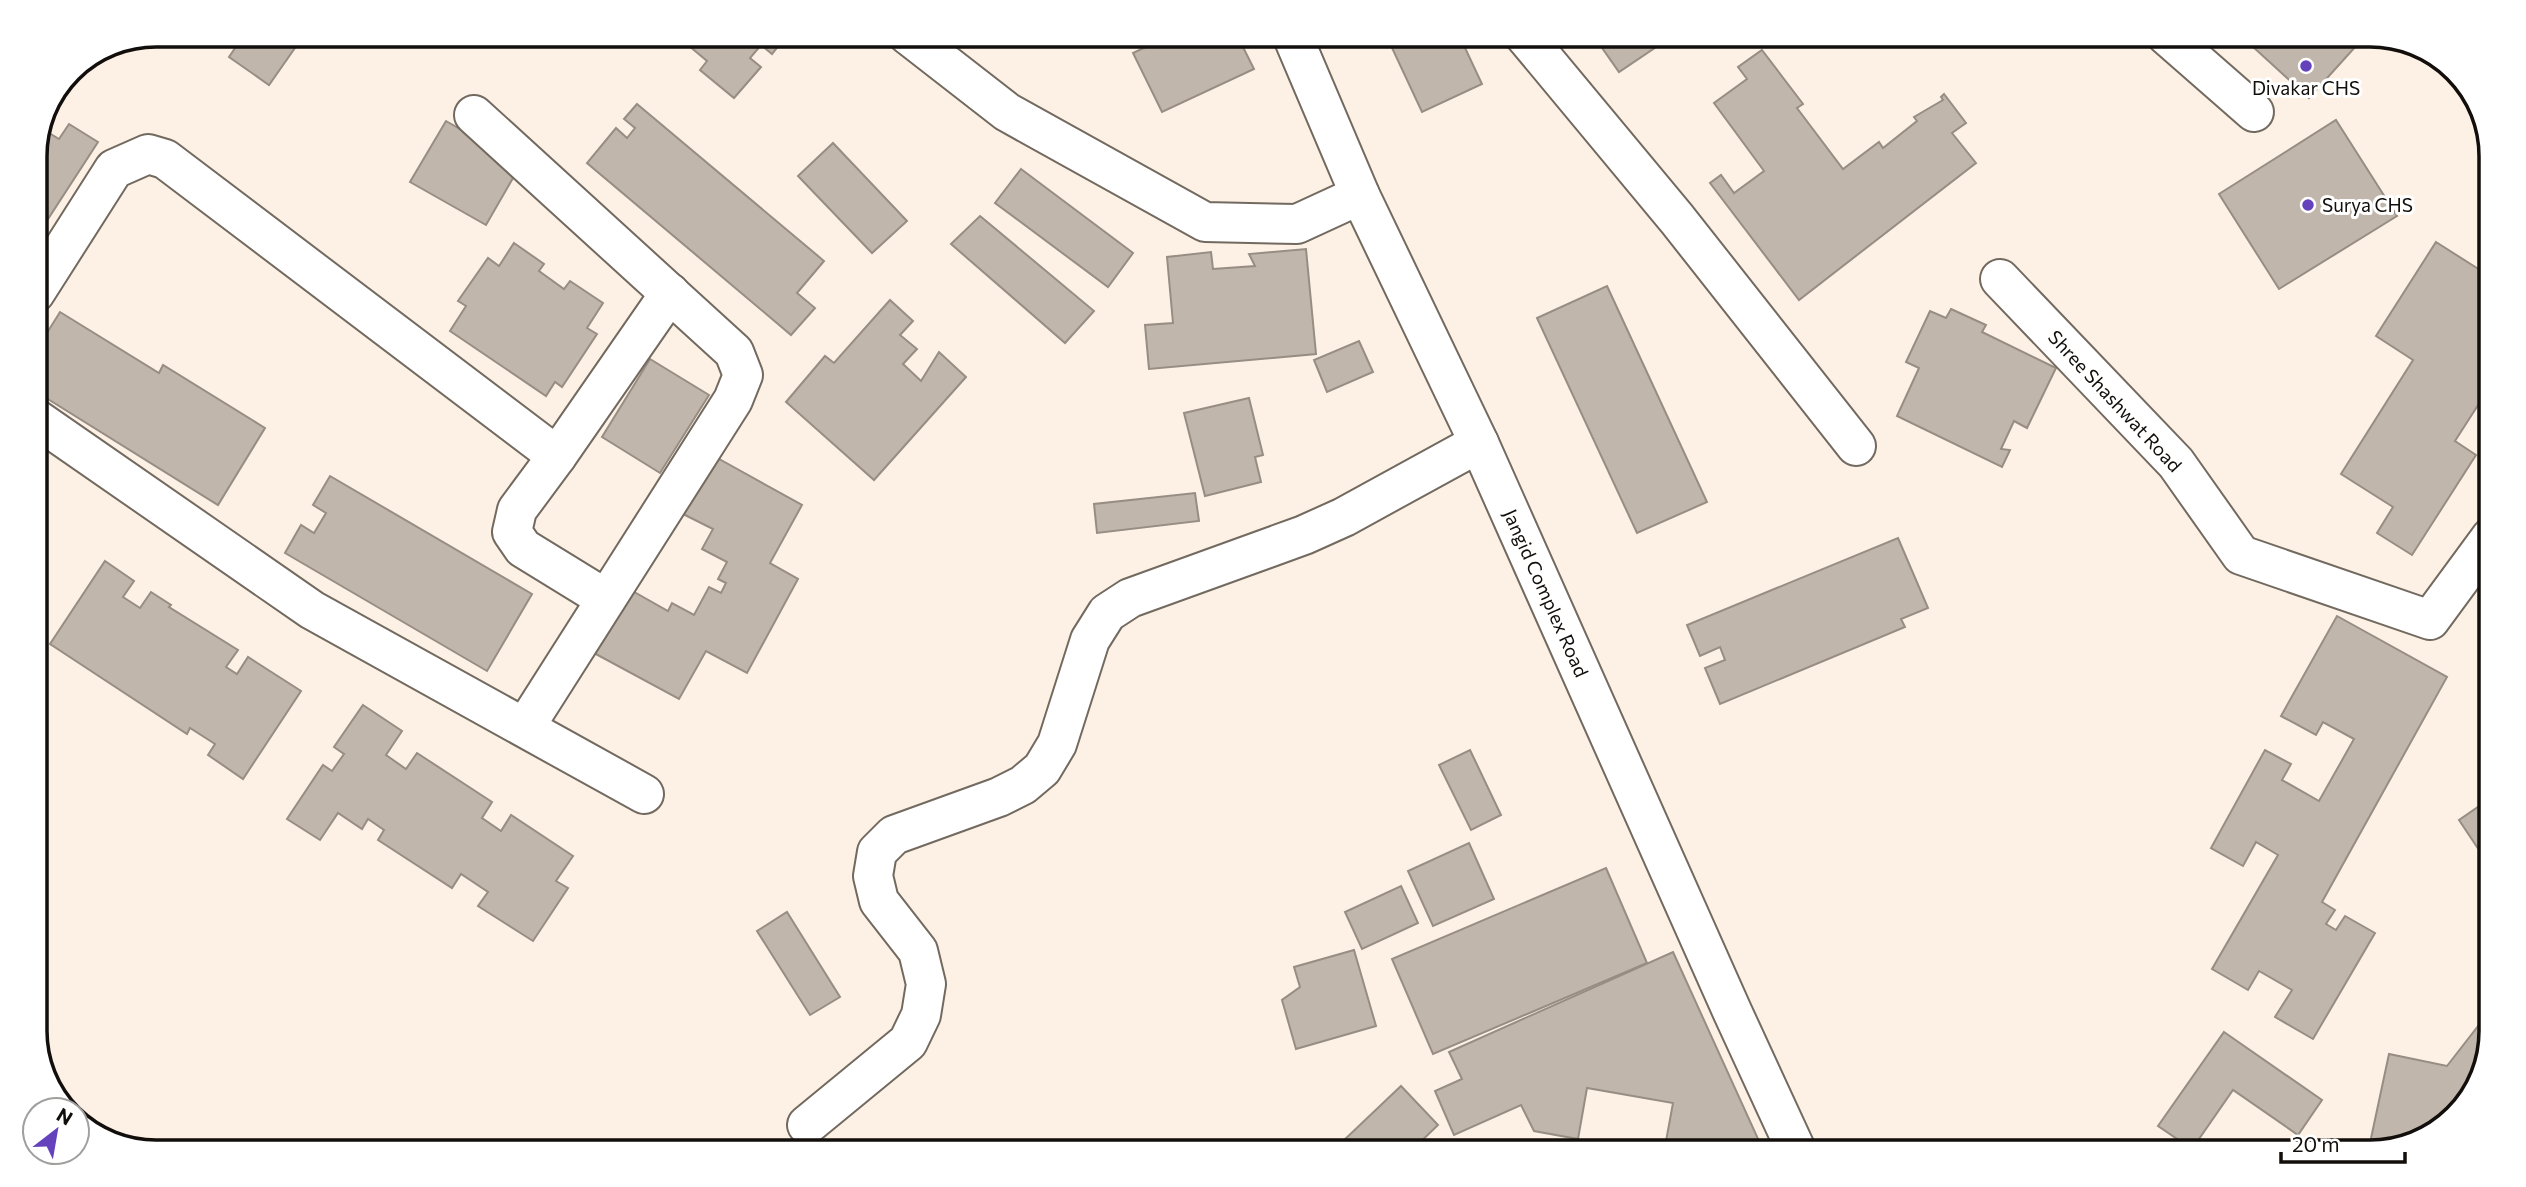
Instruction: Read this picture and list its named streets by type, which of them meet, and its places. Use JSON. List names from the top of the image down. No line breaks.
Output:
{"streets":{"street":["Shree Shashwat Road","Jangid Complex Road"]},"places":["Divakar CHS","Surya CHS"],"scale_bar":"20 m","north":"top right"}
